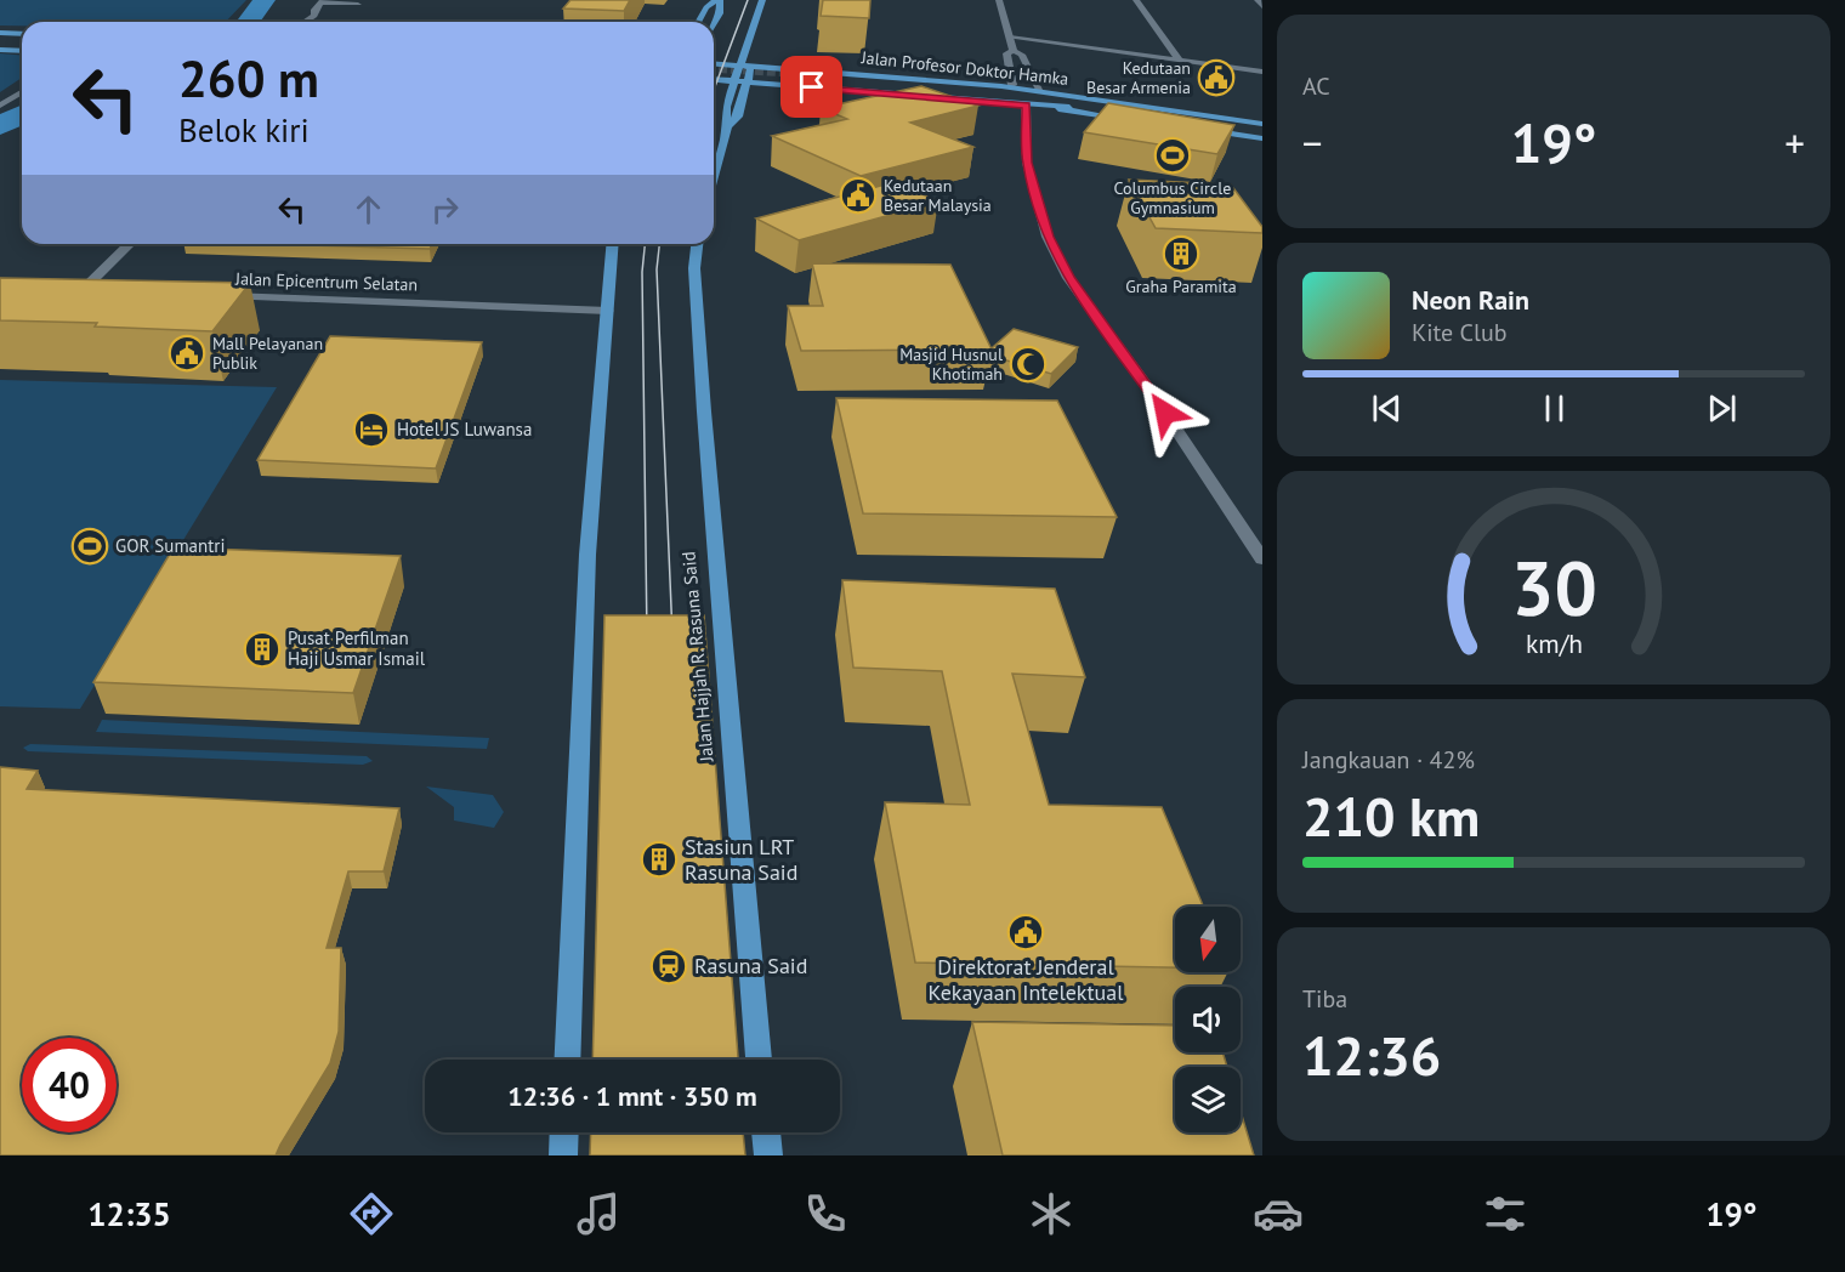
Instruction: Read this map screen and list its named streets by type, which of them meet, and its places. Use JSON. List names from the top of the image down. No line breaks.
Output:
{"streets":{"main road":["Jalan Profesor Doktor Hamka","Jalan Hajjah R. Rasuna Said"],"street":["Jalan Epicentrum Selatan"]},"places":{"public building":["Kedutaan Besar Armenia","Kedutaan Besar Malaysia","Mall Pelayanan Publik","Direktorat Jenderal Kekayaan Intelektual"],"sports":["Columbus Circle Gymnasium","GOR Sumantri"],"building":["Graha Paramita","Pusat Perfilman Haji Usmar Ismail","Stasiun LRT Rasuna Said"],"mosque":["Masjid Husnul Khotimah"],"hotel":["Hotel JS Luwansa"],"station":["Rasuna Said"]},"north":"bottom","page":{"tile":["AC",["Jangkauan · 42%","210 km"],["Tiba","12:36"]],"turn":["260 m","Belok kiri"],"heat":["−","19°","+"],"song":["Neon Rain","Kite Club"],"limit":"40","trip":"12:36 · 1 mnt · 350 m","tabs":["12:35","19°"],"gauge":["30","km/h"]}}
